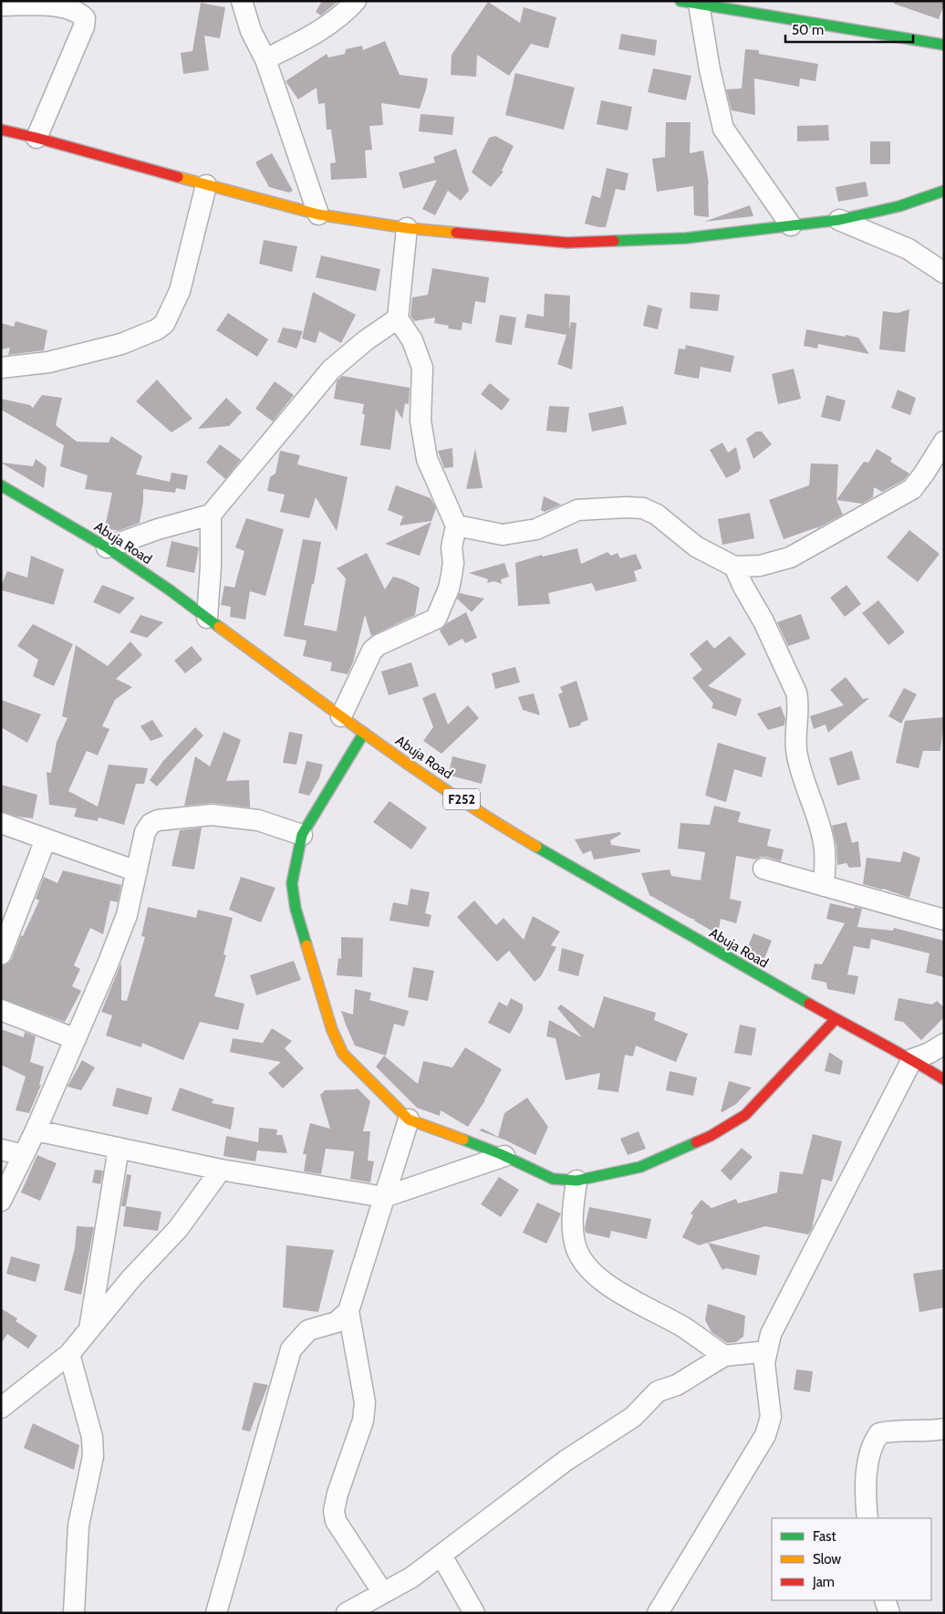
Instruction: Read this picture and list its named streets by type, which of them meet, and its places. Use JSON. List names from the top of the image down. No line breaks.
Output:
{"streets":{"street":["Abuja Road","F252"]},"legend":["Fast","Slow","Jam"],"scale_bar":"50 m"}
